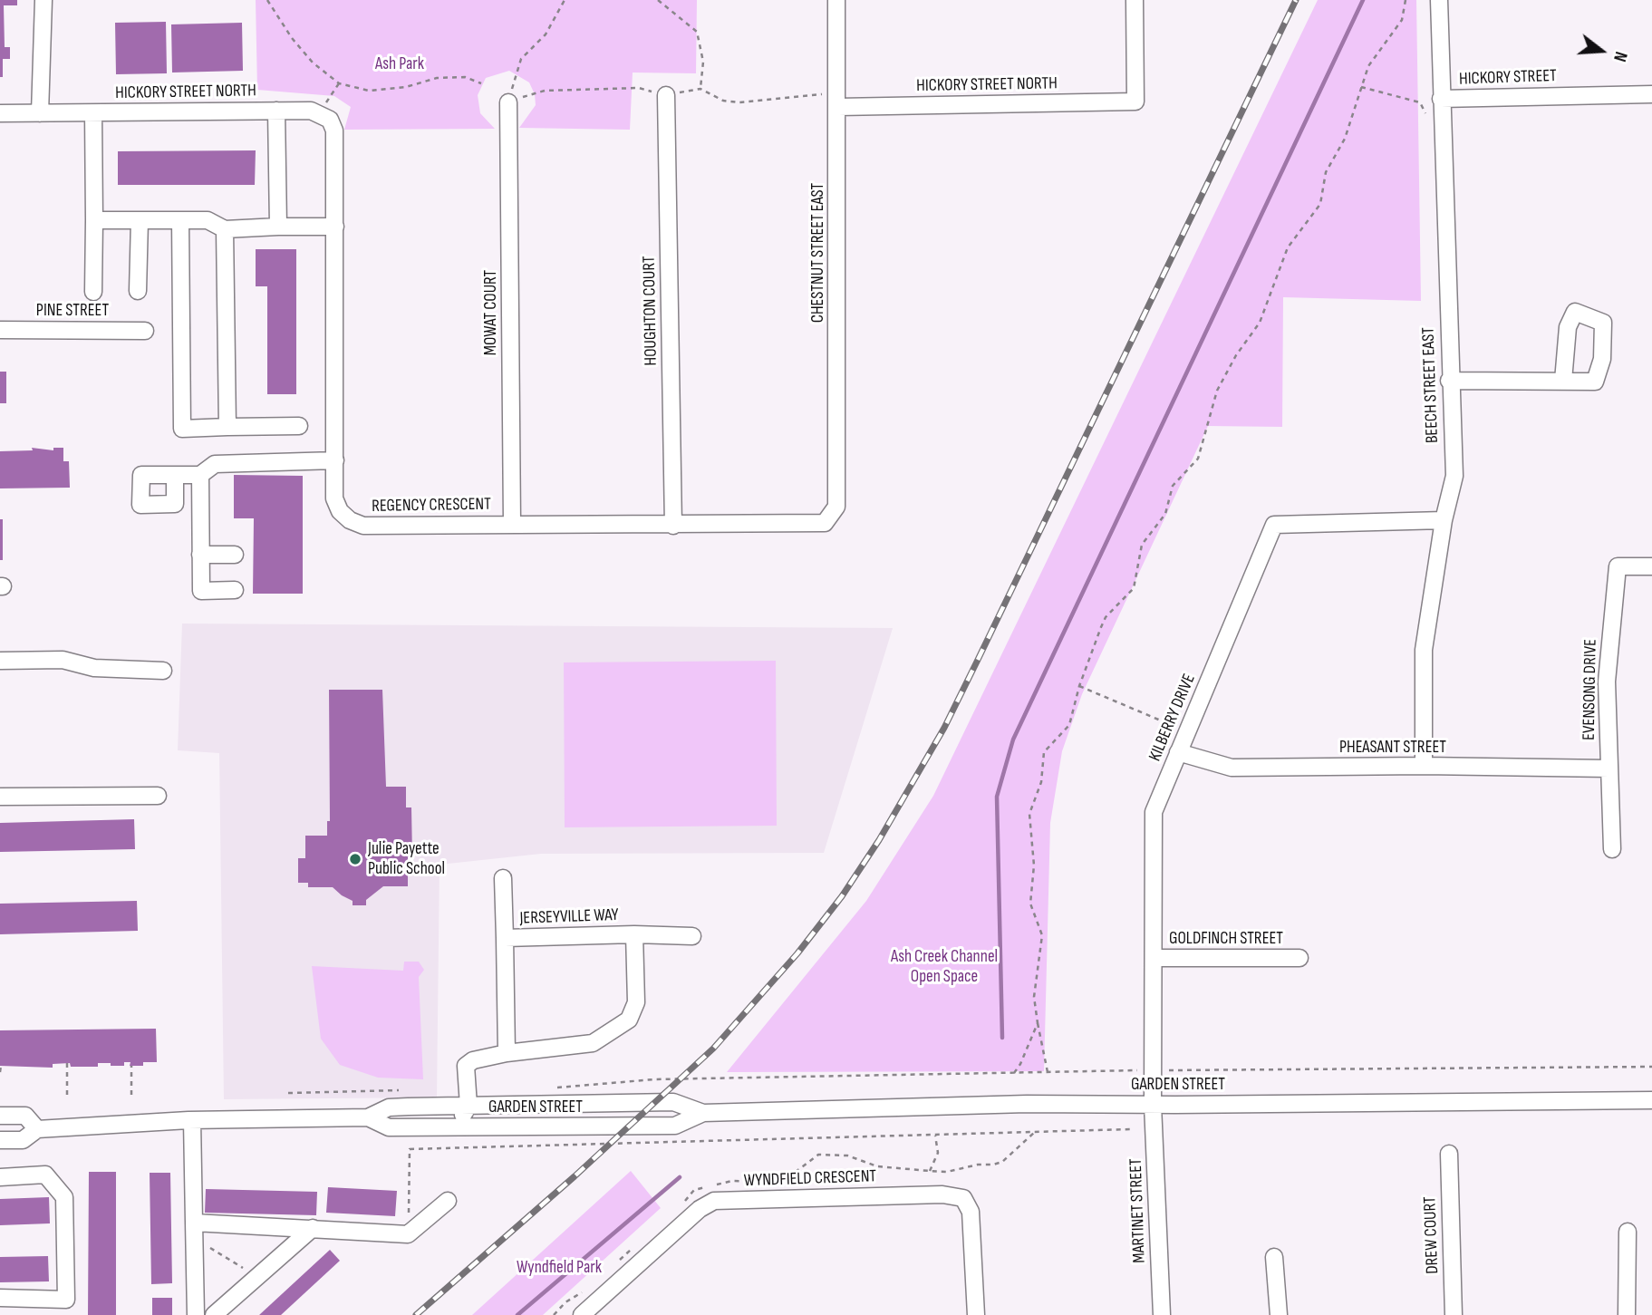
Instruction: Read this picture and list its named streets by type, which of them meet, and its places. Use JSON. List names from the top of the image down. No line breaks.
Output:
{"streets":{"street":["HICKORY STREET","HICKORY STREET NORTH","CHESTNUT STREET EAST","PINE STREET","HOUGHTON COURT","MOWAT COURT","BEECH STREET EAST","REGENCY CRESCENT","EVENSONG DRIVE","KILBERRY DRIVE","PHEASANT STREET","JERSEYVILLE WAY","GOLDFINCH STREET","GARDEN STREET","WYNDFIELD CRESCENT","MARTINET STREET","DREW COURT"]},"crossings":[["HICKORY STREET","BEECH STREET EAST"],["HICKORY STREET NORTH","CHESTNUT STREET EAST"],["HICKORY STREET NORTH","REGENCY CRESCENT"],["CHESTNUT STREET EAST","REGENCY CRESCENT"],["HOUGHTON COURT","REGENCY CRESCENT"],["MOWAT COURT","REGENCY CRESCENT"],["BEECH STREET EAST","KILBERRY DRIVE"],["BEECH STREET EAST","PHEASANT STREET"],["EVENSONG DRIVE","PHEASANT STREET"],["KILBERRY DRIVE","PHEASANT STREET"],["KILBERRY DRIVE","GOLDFINCH STREET"],["KILBERRY DRIVE","GARDEN STREET"],["KILBERRY DRIVE","MARTINET STREET"],["JERSEYVILLE WAY","GARDEN STREET"],["GARDEN STREET","MARTINET STREET"]],"parks":["Ash Park","Ash Creek Channel Open Space","Wyndfield Park"],"places":["Julie Payette Public School"],"north":"right"}
